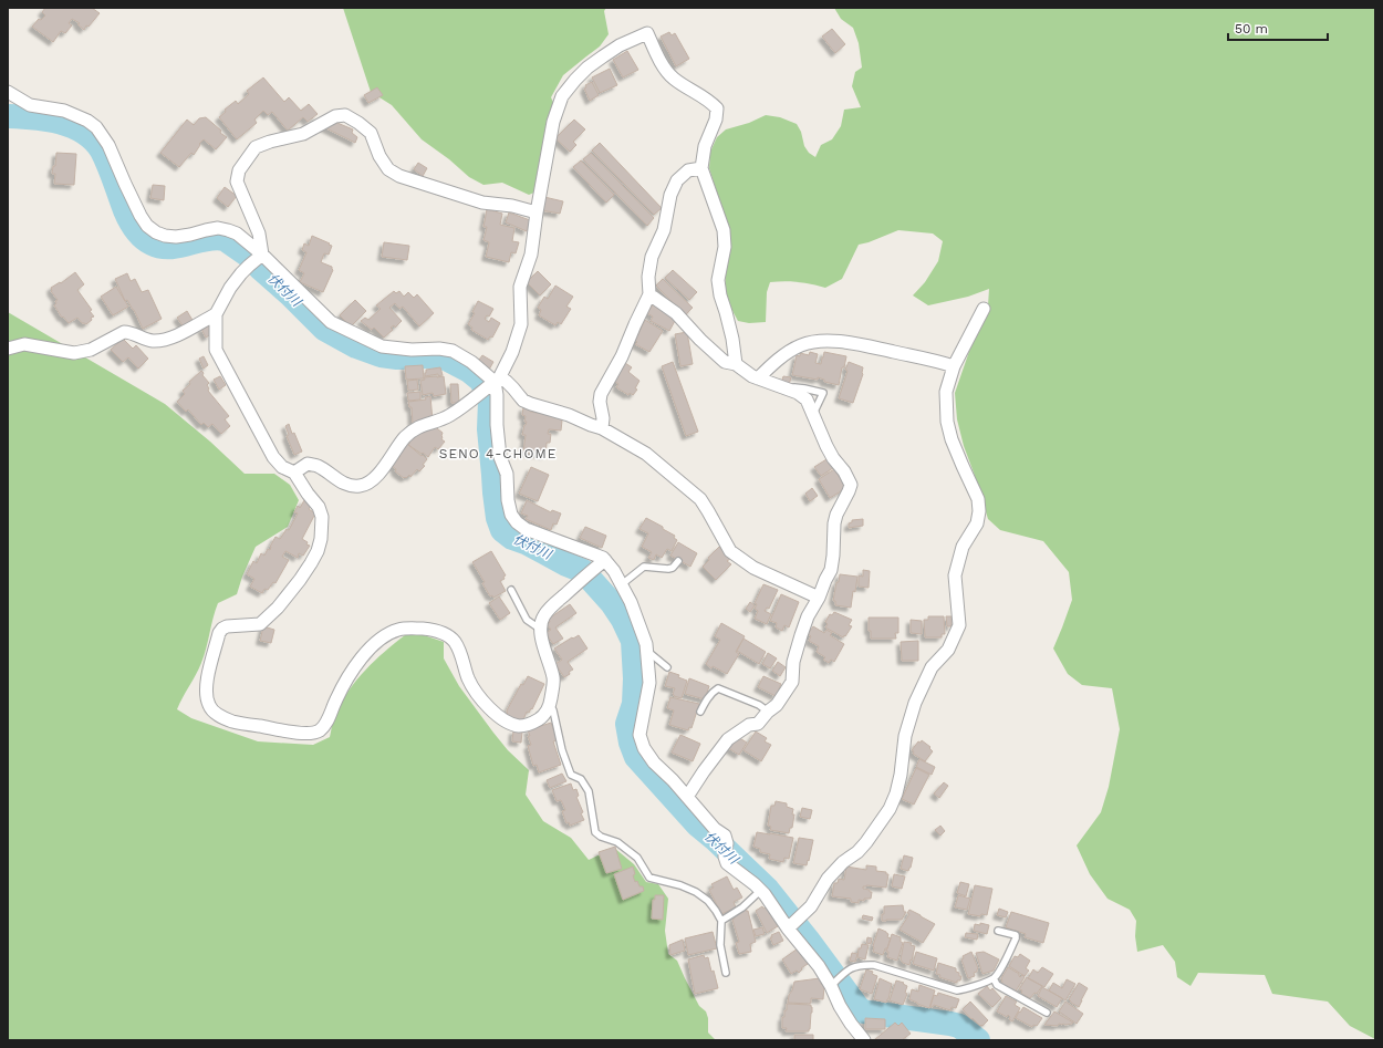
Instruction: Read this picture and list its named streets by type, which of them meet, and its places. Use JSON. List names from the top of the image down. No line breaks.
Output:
{"districts":["SENO 4-CHOME"],"water":["伏付川"],"scale_bar":"50 m"}
